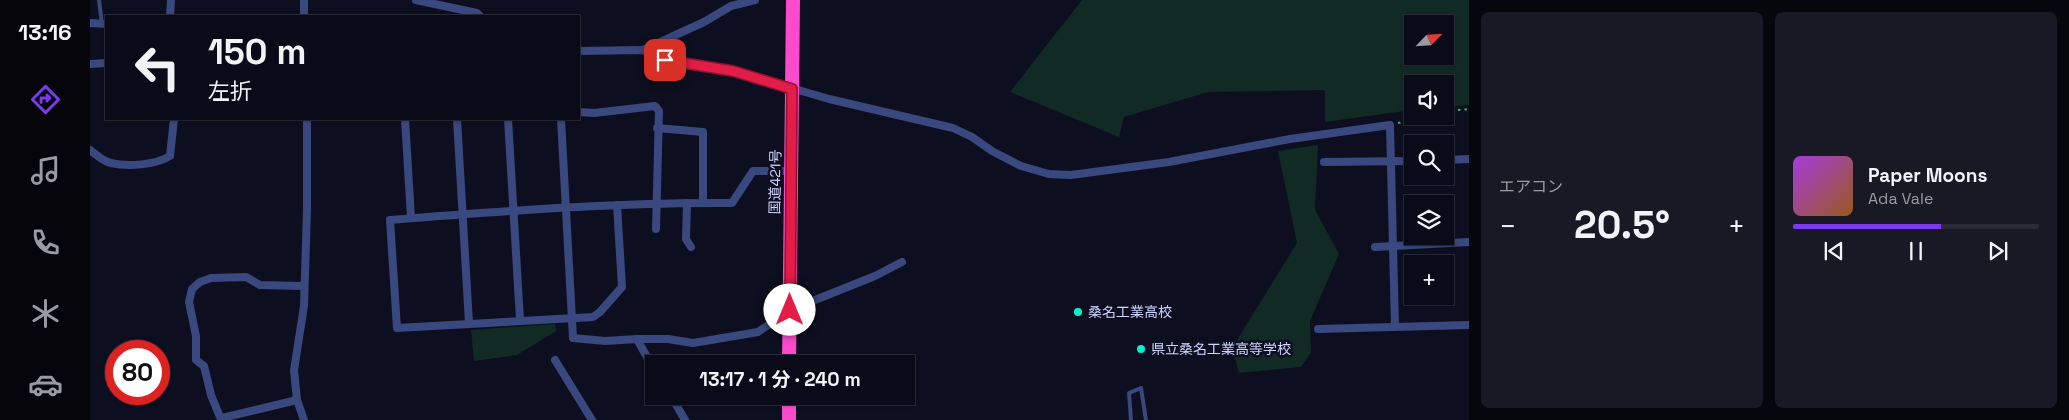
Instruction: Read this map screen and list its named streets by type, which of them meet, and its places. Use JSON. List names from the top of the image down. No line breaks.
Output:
{"streets":{"highway":["国道421号"]},"places":["桑名工業高校","県立桑名工業高等学校"],"north":"top right","page":{"tabs":"13:16","tile":"エアコン","map_buttons":"+","turn":["150 m","左折"],"song":["Paper Moons","Ada Vale"],"heat":["−","20.5°","+"],"limit":"80","trip":"13:17 · 1 分 · 240 m"}}
